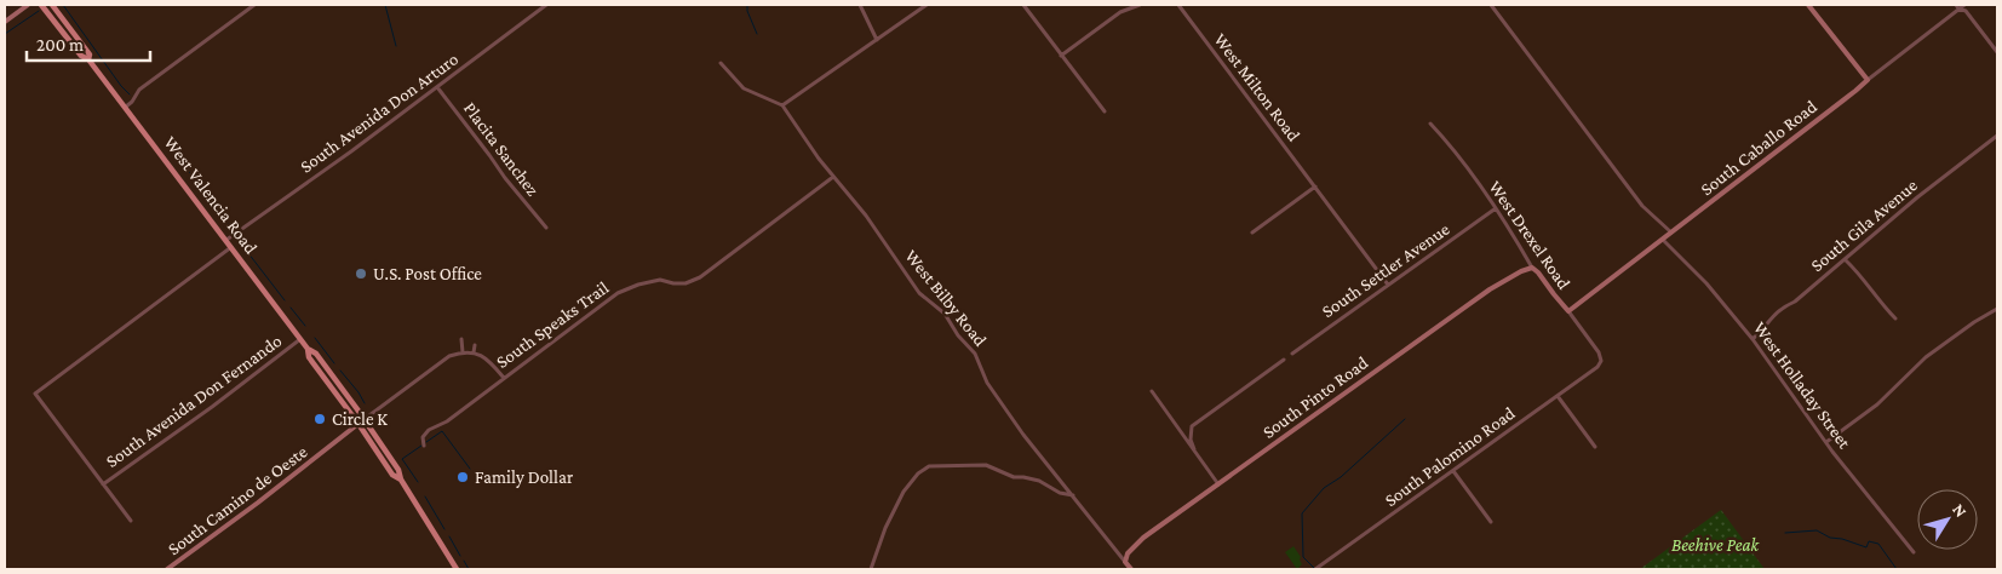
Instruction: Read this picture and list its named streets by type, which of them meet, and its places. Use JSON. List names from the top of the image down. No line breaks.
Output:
{"streets":{"main road":["West Valencia Road"],"street":["West Milton Road","South Avenida Don Arturo","South Caballo Road","Placita Sanchez","South Gila Avenue","West Drexel Road","South Settler Avenue","West Bilby Road","South Speaks Trail","West Holladay Street","South Pinto Road","South Avenida Don Fernando","South Palomino Road","South Camino de Oeste"]},"crossings":[["West Milton Road","South Settler Avenue"],["South Avenida Don Arturo","Placita Sanchez"],["South Avenida Don Arturo","West Valencia Road"],["South Caballo Road","West Drexel Road"],["South Caballo Road","West Holladay Street"],["West Valencia Road","South Avenida Don Fernando"],["West Valencia Road","South Camino de Oeste"],["South Gila Avenue","West Holladay Street"],["West Drexel Road","South Settler Avenue"],["West Drexel Road","South Pinto Road"],["West Drexel Road","South Palomino Road"],["West Bilby Road","South Speaks Trail"],["West Bilby Road","South Pinto Road"]],"parks":["Beehive Peak"],"places":["U.S. Post Office","Circle K","Family Dollar"],"scale_bar":"200 m","north":"top right"}
